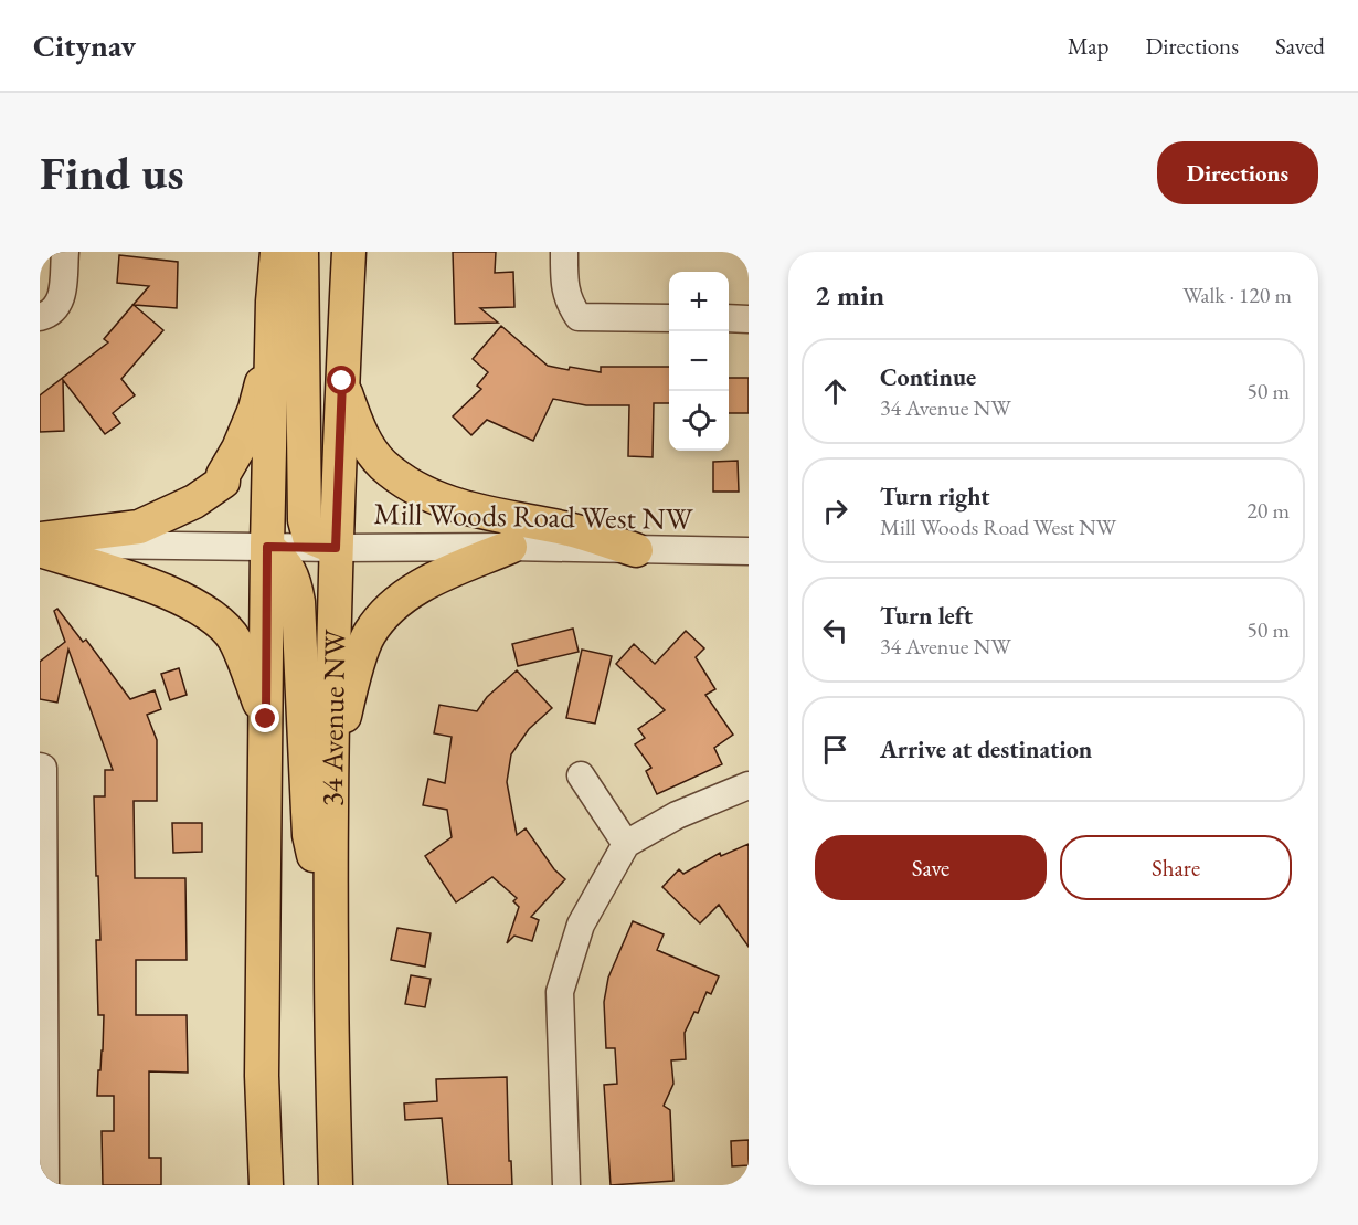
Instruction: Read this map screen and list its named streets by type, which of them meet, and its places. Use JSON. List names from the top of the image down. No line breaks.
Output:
{"streets":{"main road":["34 Avenue NW"],"street":["Mill Woods Road West NW"]},"crossings":[["Mill Woods Road West NW","34 Avenue NW"]],"page":{"header":"Citynav","nav":["Map","Directions","Saved"],"buttons":["Directions",["Save","Share"]],"title":"Find us","heading":["2 min","Walk · 120 m"],"map_buttons":["+","−"],"list":[["Continue","34 Avenue NW","50 m"],["Turn right","Mill Woods Road West NW","20 m"],["Turn left","34 Avenue NW","50 m"],"Arrive at destination"]}}
